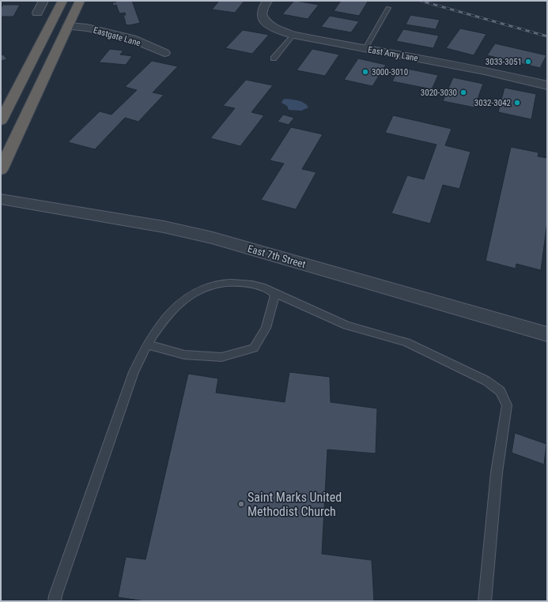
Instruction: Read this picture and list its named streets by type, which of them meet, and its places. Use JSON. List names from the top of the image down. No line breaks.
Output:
{"streets":{"street":["Eastgate Lane","East Amy Lane","East 7th Street"]},"places":["3033-3051","3000-3010","3020-3030","3032-3042","Saint Marks United Methodist Church"]}
